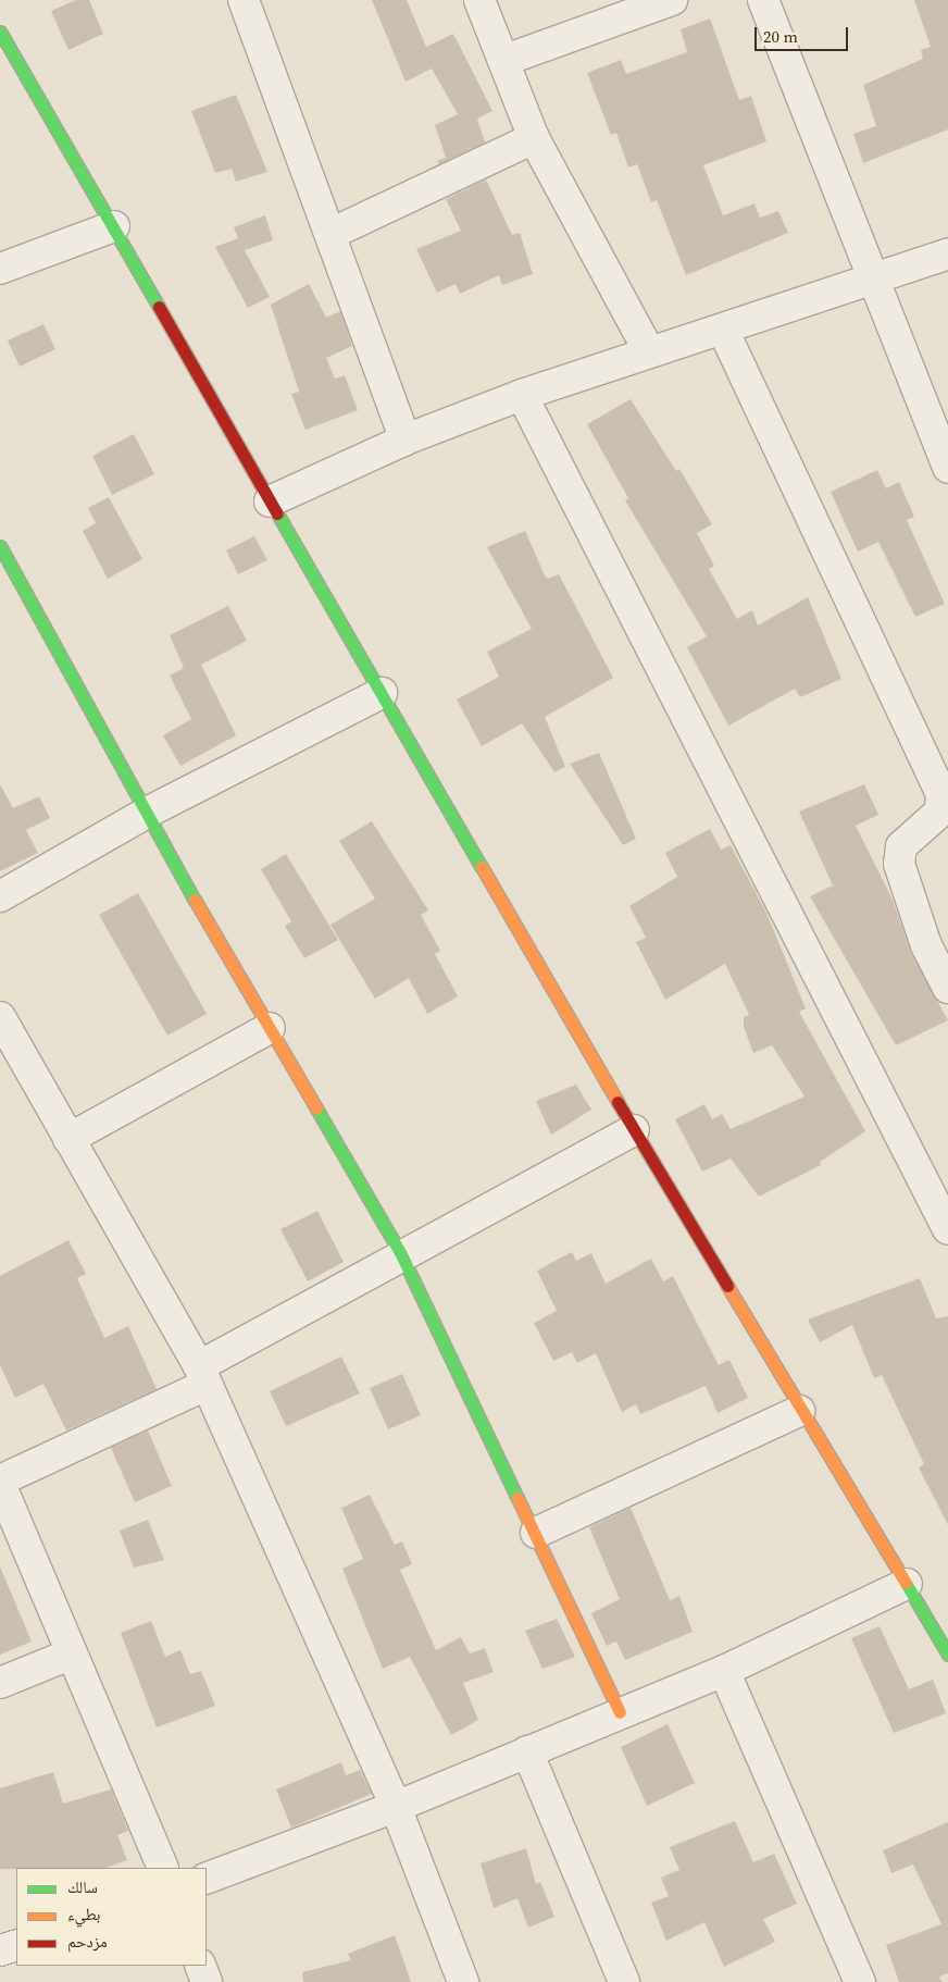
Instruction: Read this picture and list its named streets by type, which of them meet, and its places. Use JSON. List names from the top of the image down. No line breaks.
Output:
{"legend":["سالك","بطيء","مزدحم"],"scale_bar":"20 m"}
